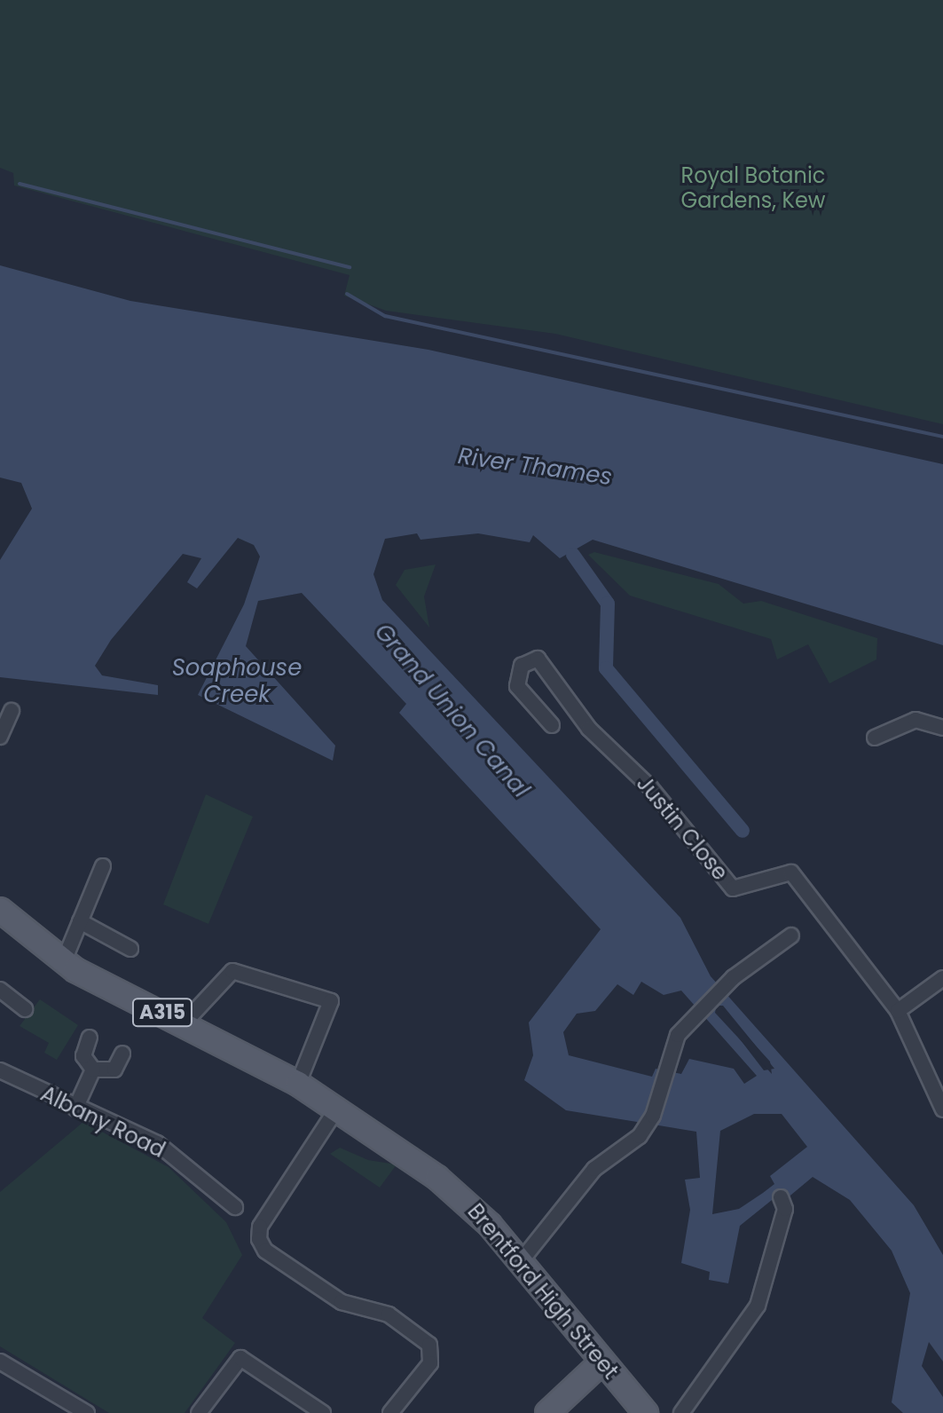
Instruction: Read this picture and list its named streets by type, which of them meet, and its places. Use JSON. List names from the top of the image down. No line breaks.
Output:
{"streets":{"main road":["A315","Brentford High Street"],"street":["Justin Close","Albany Road"]},"water":["River Thames","Soaphouse Creek","Grand Union Canal"],"parks":["Royal Botanic Gardens, Kew"]}
